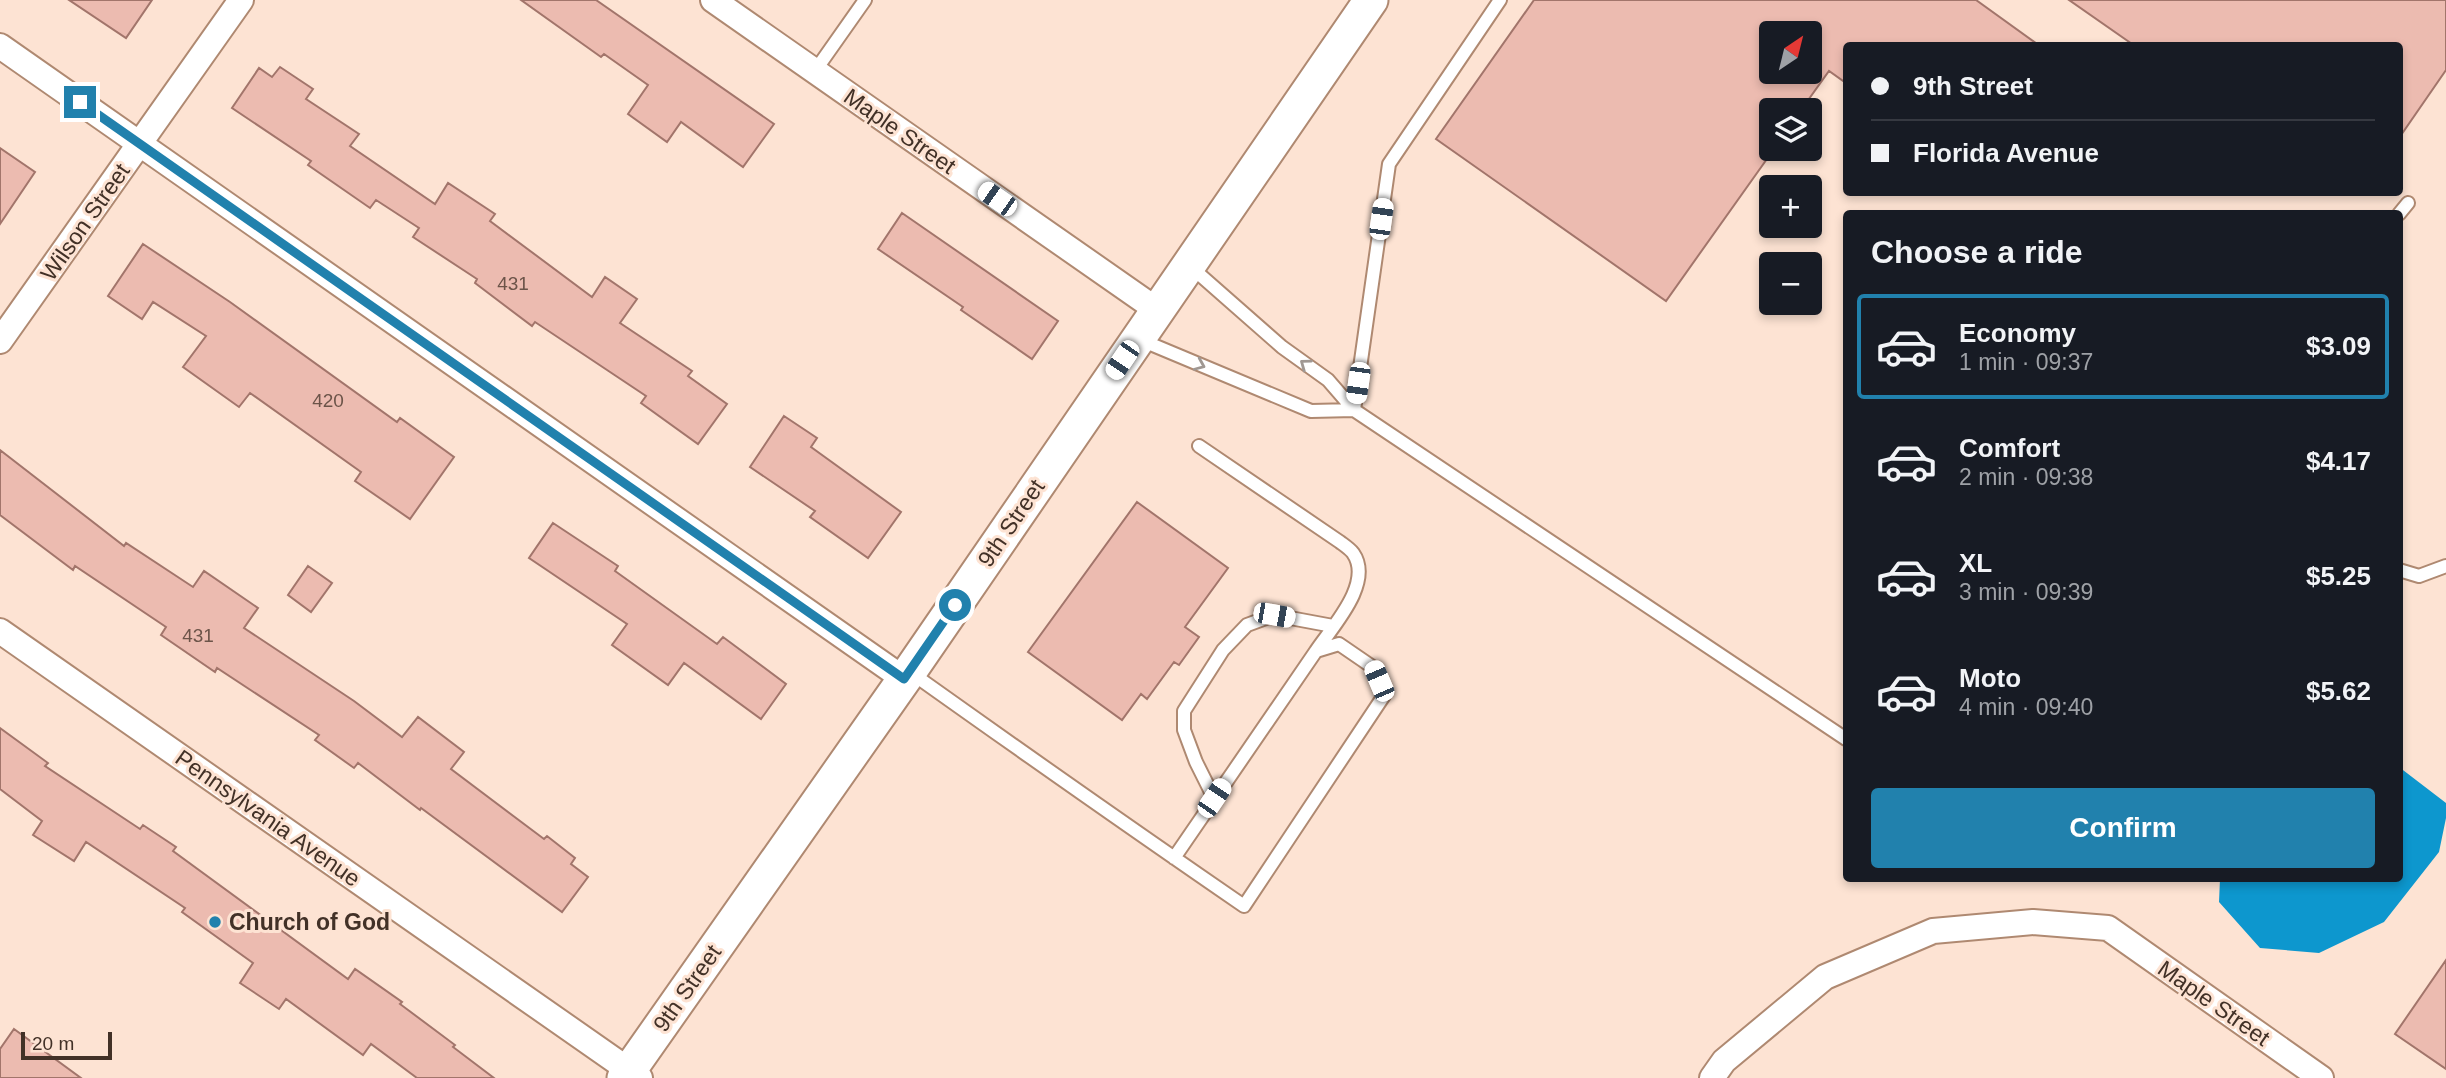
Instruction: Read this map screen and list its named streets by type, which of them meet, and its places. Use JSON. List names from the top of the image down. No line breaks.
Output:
{"streets":{"street":["Maple Street","Wilson Street","9th Street","Pennsylvania Avenue"]},"crossings":[["Maple Street","9th Street"],["9th Street","Pennsylvania Avenue"]],"places":["Church of God"],"house_numbers":["431","420","431"],"scale_bar":"20 m","north":"top right","page":{"map_buttons":["+","−"],"banner":["9th Street","Florida Avenue"],"heading":"Choose a ride","list":[{"name":"Economy","note":"1 min · 09:37","value":"$3.09"},{"name":"Comfort","note":"2 min · 09:38","value":"$4.17"},{"name":"XL","note":"3 min · 09:39","value":"$5.25"},{"name":"Moto","note":"4 min · 09:40","value":"$5.62"}],"buttons":"Confirm","scale":"20 m"}}
